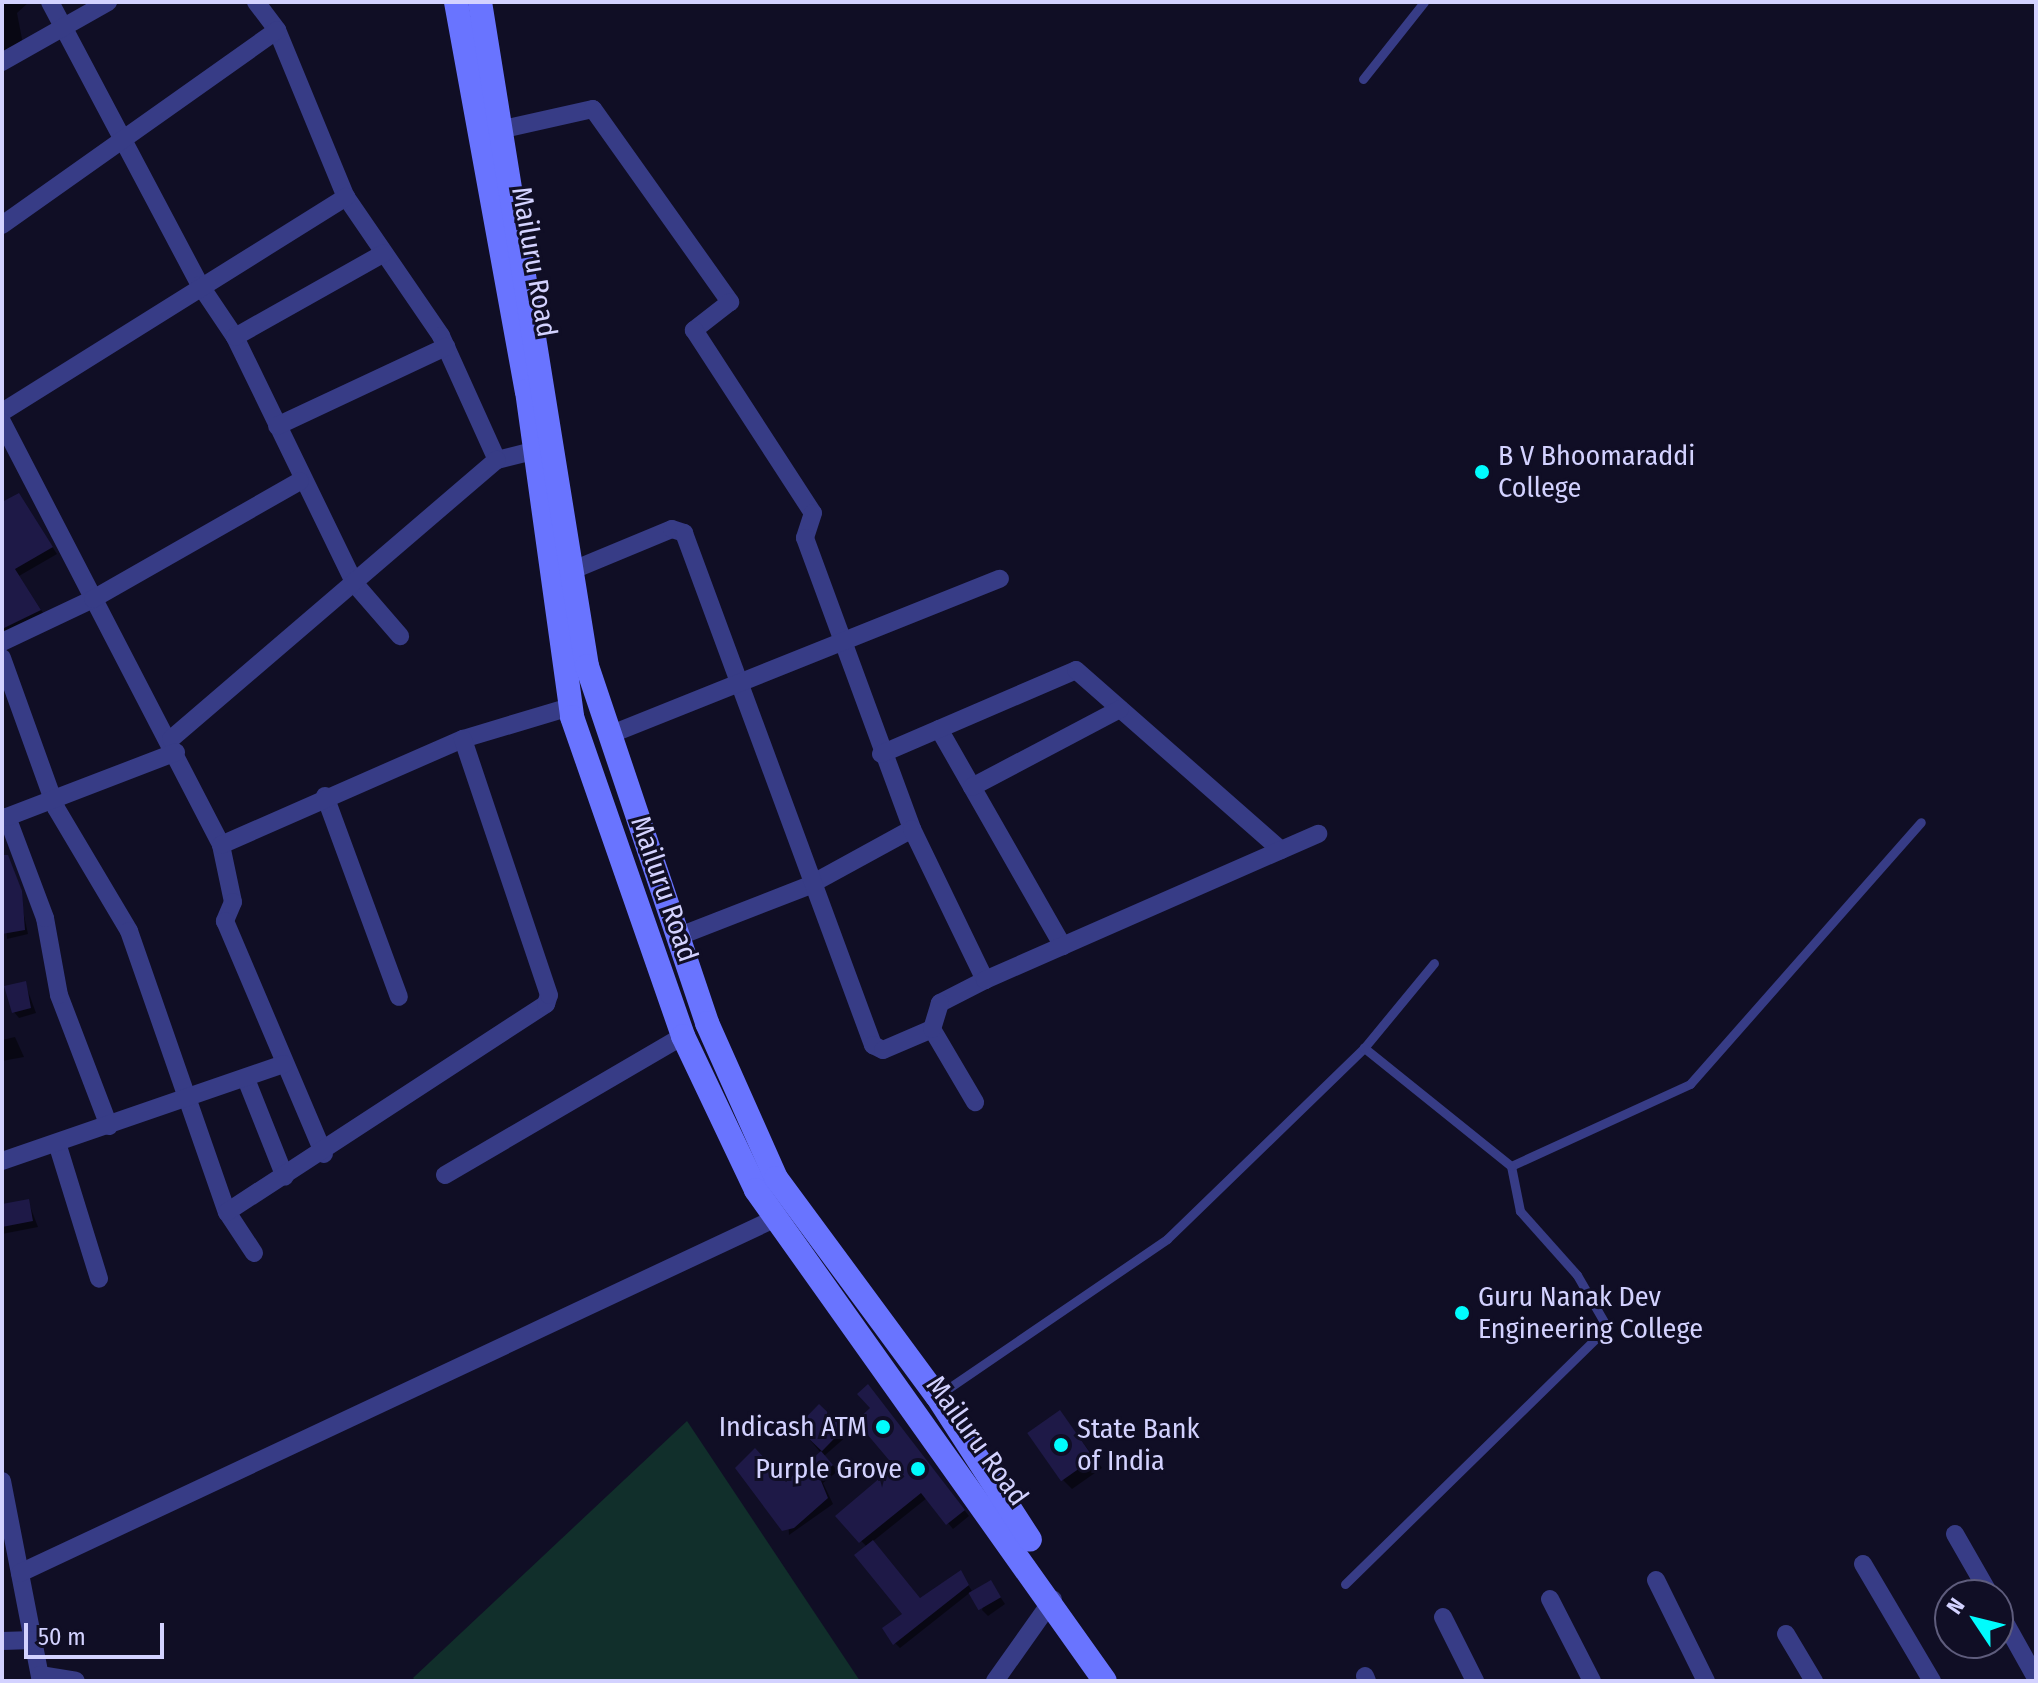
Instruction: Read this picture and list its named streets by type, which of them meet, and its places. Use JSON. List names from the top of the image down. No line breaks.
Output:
{"streets":{"street":["Mailuru Road"]},"places":["B V Bhoomaraddi College","Guru Nanak Dev Engineering College","Indicash ATM","State Bank of India","Purple Grove"],"scale_bar":"50 m","north":"top left"}
